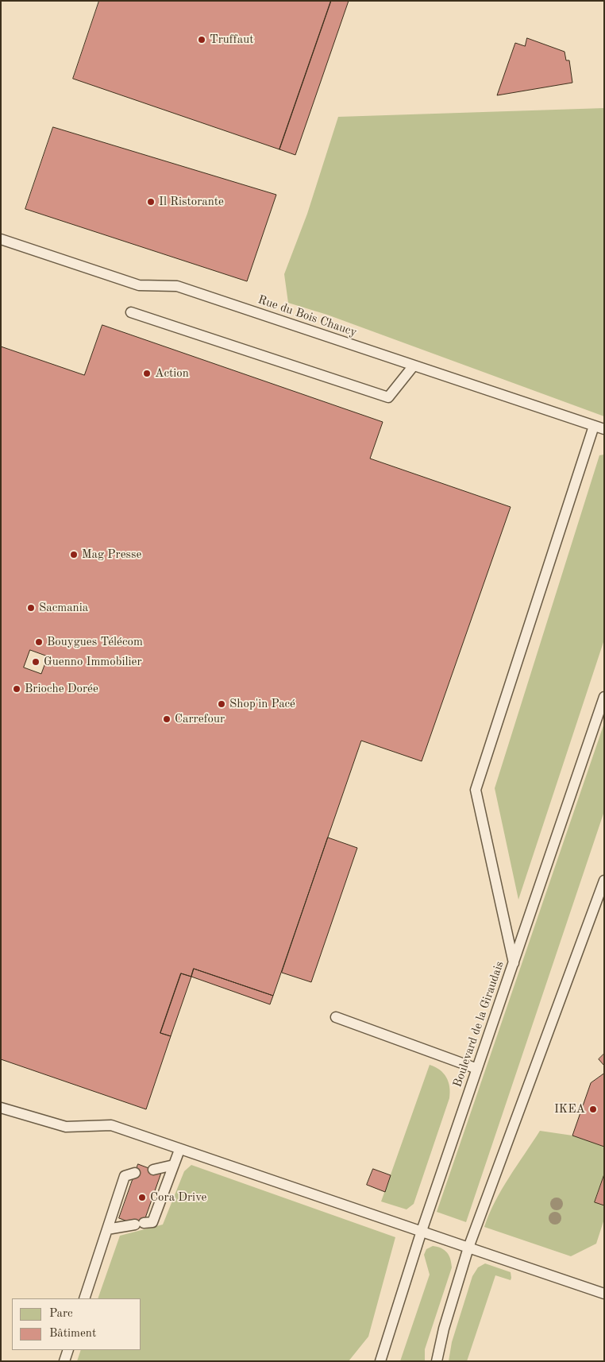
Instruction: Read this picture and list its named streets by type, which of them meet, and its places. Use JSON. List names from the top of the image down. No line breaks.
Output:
{"streets":{"lane":["Rue du Bois Chaucy","Boulevard de la Giraudais"]},"places":["Truffaut","Il Ristorante","Action","Mag Presse","Sacmania","Bouygues Télécom","Guenno Immobilier","Brioche Dorée","Shop'in Pacé","Carrefour","IKEA","Cora Drive"],"legend":["Parc","Bâtiment"]}
